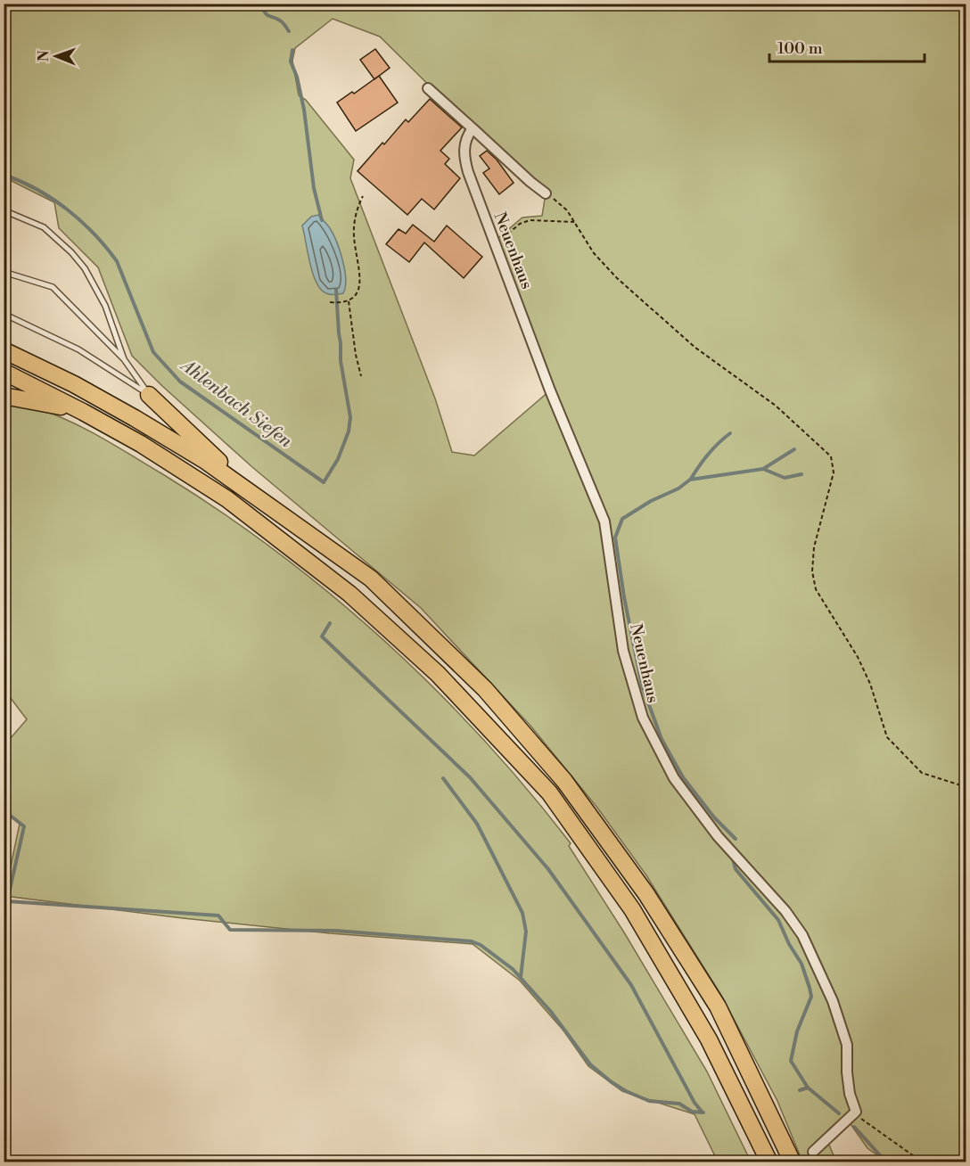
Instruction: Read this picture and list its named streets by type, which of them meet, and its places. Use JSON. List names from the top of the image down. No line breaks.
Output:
{"streets":{"street":["Neuenhaus"]},"water":["Ahlenbach Siefen"],"scale_bar":"100 m","north":"left"}
